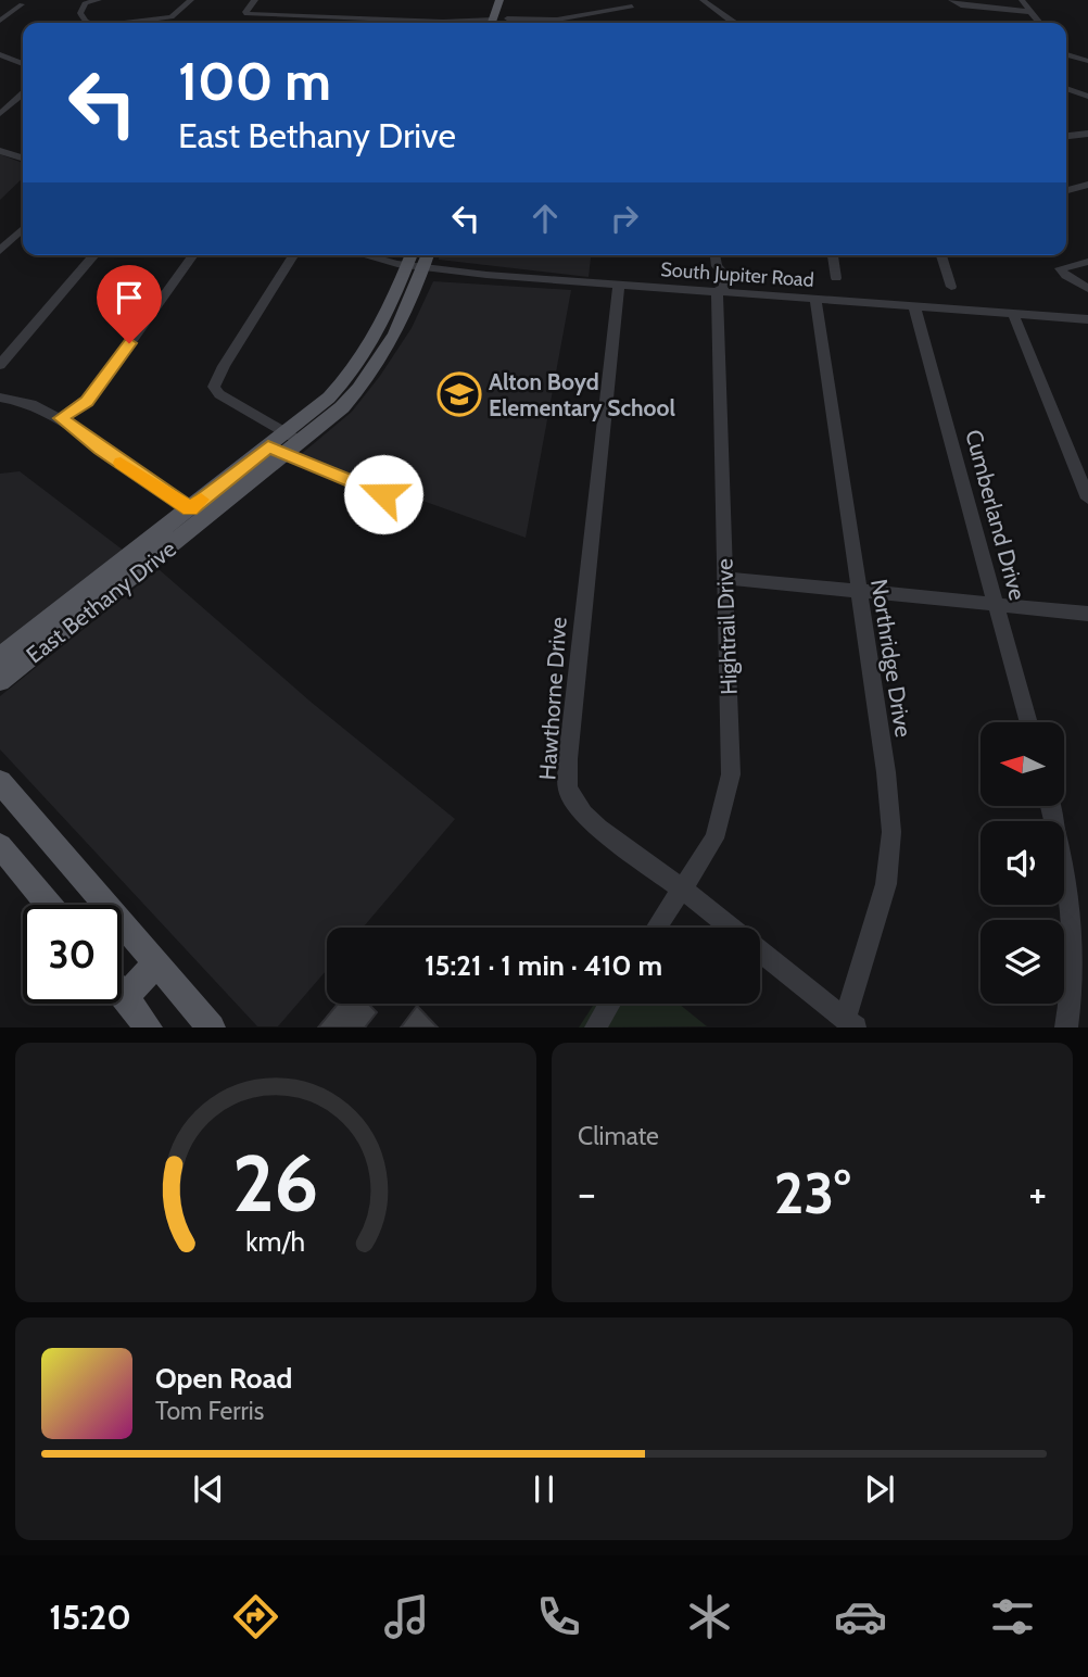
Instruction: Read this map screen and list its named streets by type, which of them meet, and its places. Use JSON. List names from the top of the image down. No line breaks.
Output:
{"streets":{"main road":["East Bethany Drive"],"street":["South Jupiter Road","Cumberland Drive","Hightrail Drive","Northridge Drive","Hawthorne Drive"]},"crossings":[["South Jupiter Road","Cumberland Drive"],["South Jupiter Road","East Bethany Drive"],["South Jupiter Road","Hightrail Drive"],["South Jupiter Road","Northridge Drive"],["South Jupiter Road","Hawthorne Drive"],["Hightrail Drive","Hawthorne Drive"],["Northridge Drive","Hawthorne Drive"]],"places":{"school or university":["Alton Boyd Elementary School"]},"north":"left","page":{"turn":["100 m","East Bethany Drive"],"limit":"30","trip":"15:21 · 1 min · 410 m","tile":"Climate","heat":["−","23°","+"],"song":["Open Road","Tom Ferris"],"tabs":"15:20","gauge":["26","km/h"]}}
